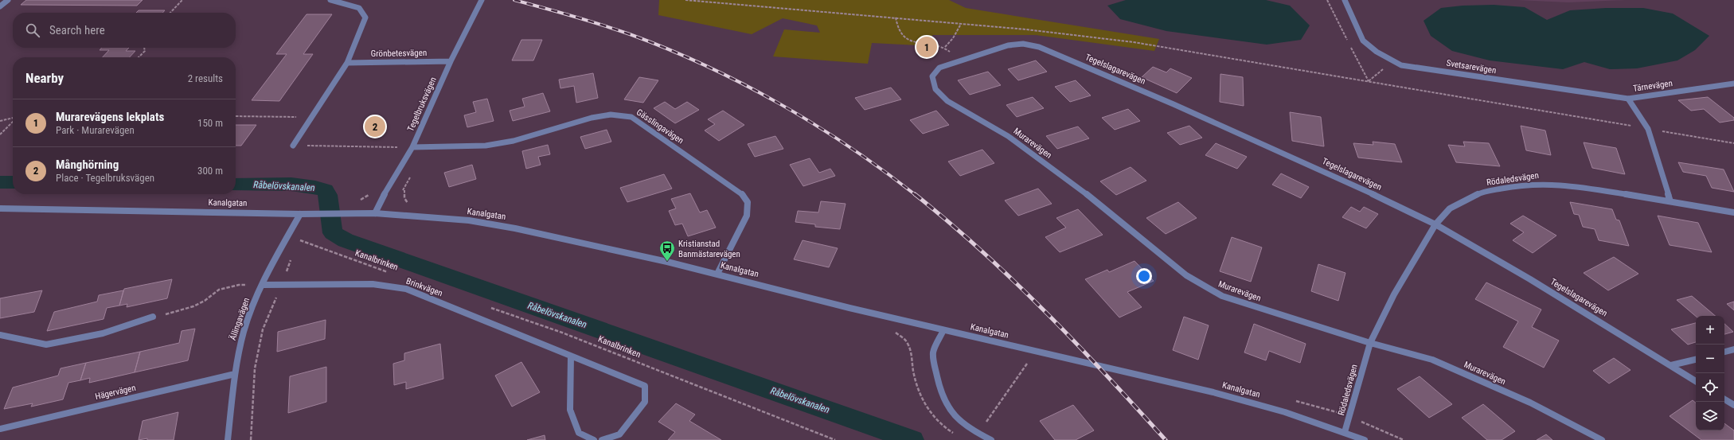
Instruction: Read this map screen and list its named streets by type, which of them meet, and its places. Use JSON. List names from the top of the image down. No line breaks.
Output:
{"streets":{"street":["Grönbetesvägen","Svetsarevägen","Tegelslagarevägen","Tärnevägen","Tegelbruksvägen","Gässlingavägen","Murarevägen","Rödaledsvägen","Kanalgatan","Brinkvägen","Ällingavägen","Hägervägen"],"path":["Kanalbrinken"]},"crossings":[["Grönbetesvägen","Tegelbruksvägen"],["Svetsarevägen","Tärnevägen"],["Tegelslagarevägen","Murarevägen"],["Tegelslagarevägen","Rödaledsvägen"],["Tärnevägen","Rödaledsvägen"],["Tegelbruksvägen","Gässlingavägen"],["Tegelbruksvägen","Kanalgatan"],["Gässlingavägen","Kanalgatan"],["Murarevägen","Rödaledsvägen"],["Rödaledsvägen","Kanalgatan"],["Kanalgatan","Ällingavägen"],["Kanalbrinken","Ällingavägen"],["Brinkvägen","Ällingavägen"],["Ällingavägen","Hägervägen"]],"water":["Råbelövskanalen"],"places":{"bus stop":["Kristianstad Banmästarevägen"]},"page":{"search":"Search here","pins":["1","2"],"heading":["Nearby","2 results"],"list":[{"mark":"1","name":"Murarevägens lekplats","note":"Park · Murarevägen","value":"150 m"},{"mark":"2","name":"Månghörning","note":"Place · Tegelbruksvägen","value":"300 m"}],"map_buttons":["+","−"]}}
